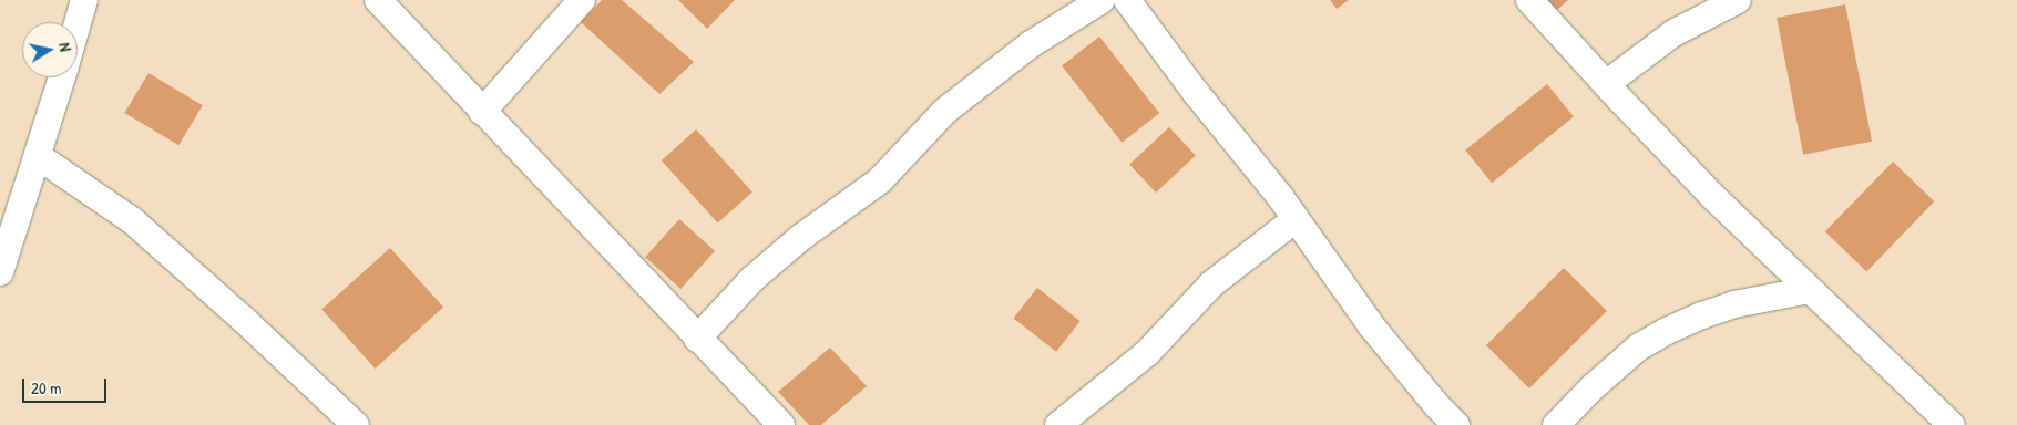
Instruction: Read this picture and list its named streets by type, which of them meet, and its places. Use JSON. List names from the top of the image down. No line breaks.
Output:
{"scale_bar":"20 m","north":"right"}
